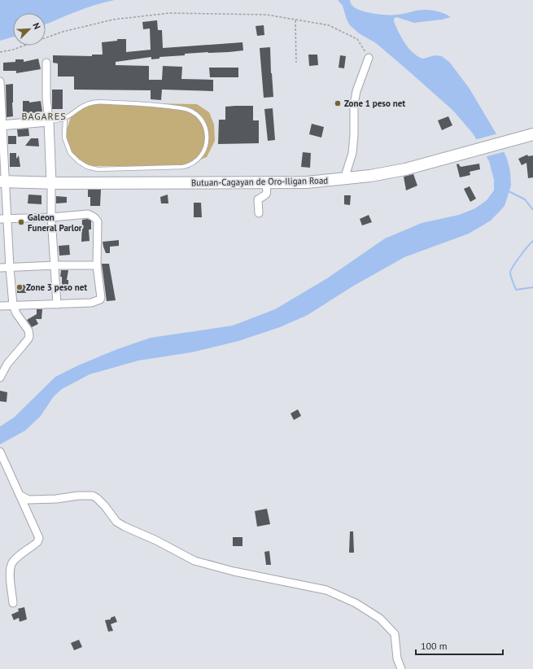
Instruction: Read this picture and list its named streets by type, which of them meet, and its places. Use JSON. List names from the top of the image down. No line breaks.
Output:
{"streets":{"highway":["Butuan-Cagayan de Oro-Iligan Road"]},"districts":["BAGARES"],"places":["Zone 1 peso net","Galeon Funeral Parlor","Zone 3 peso net"],"scale_bar":"100 m","north":"top right"}
